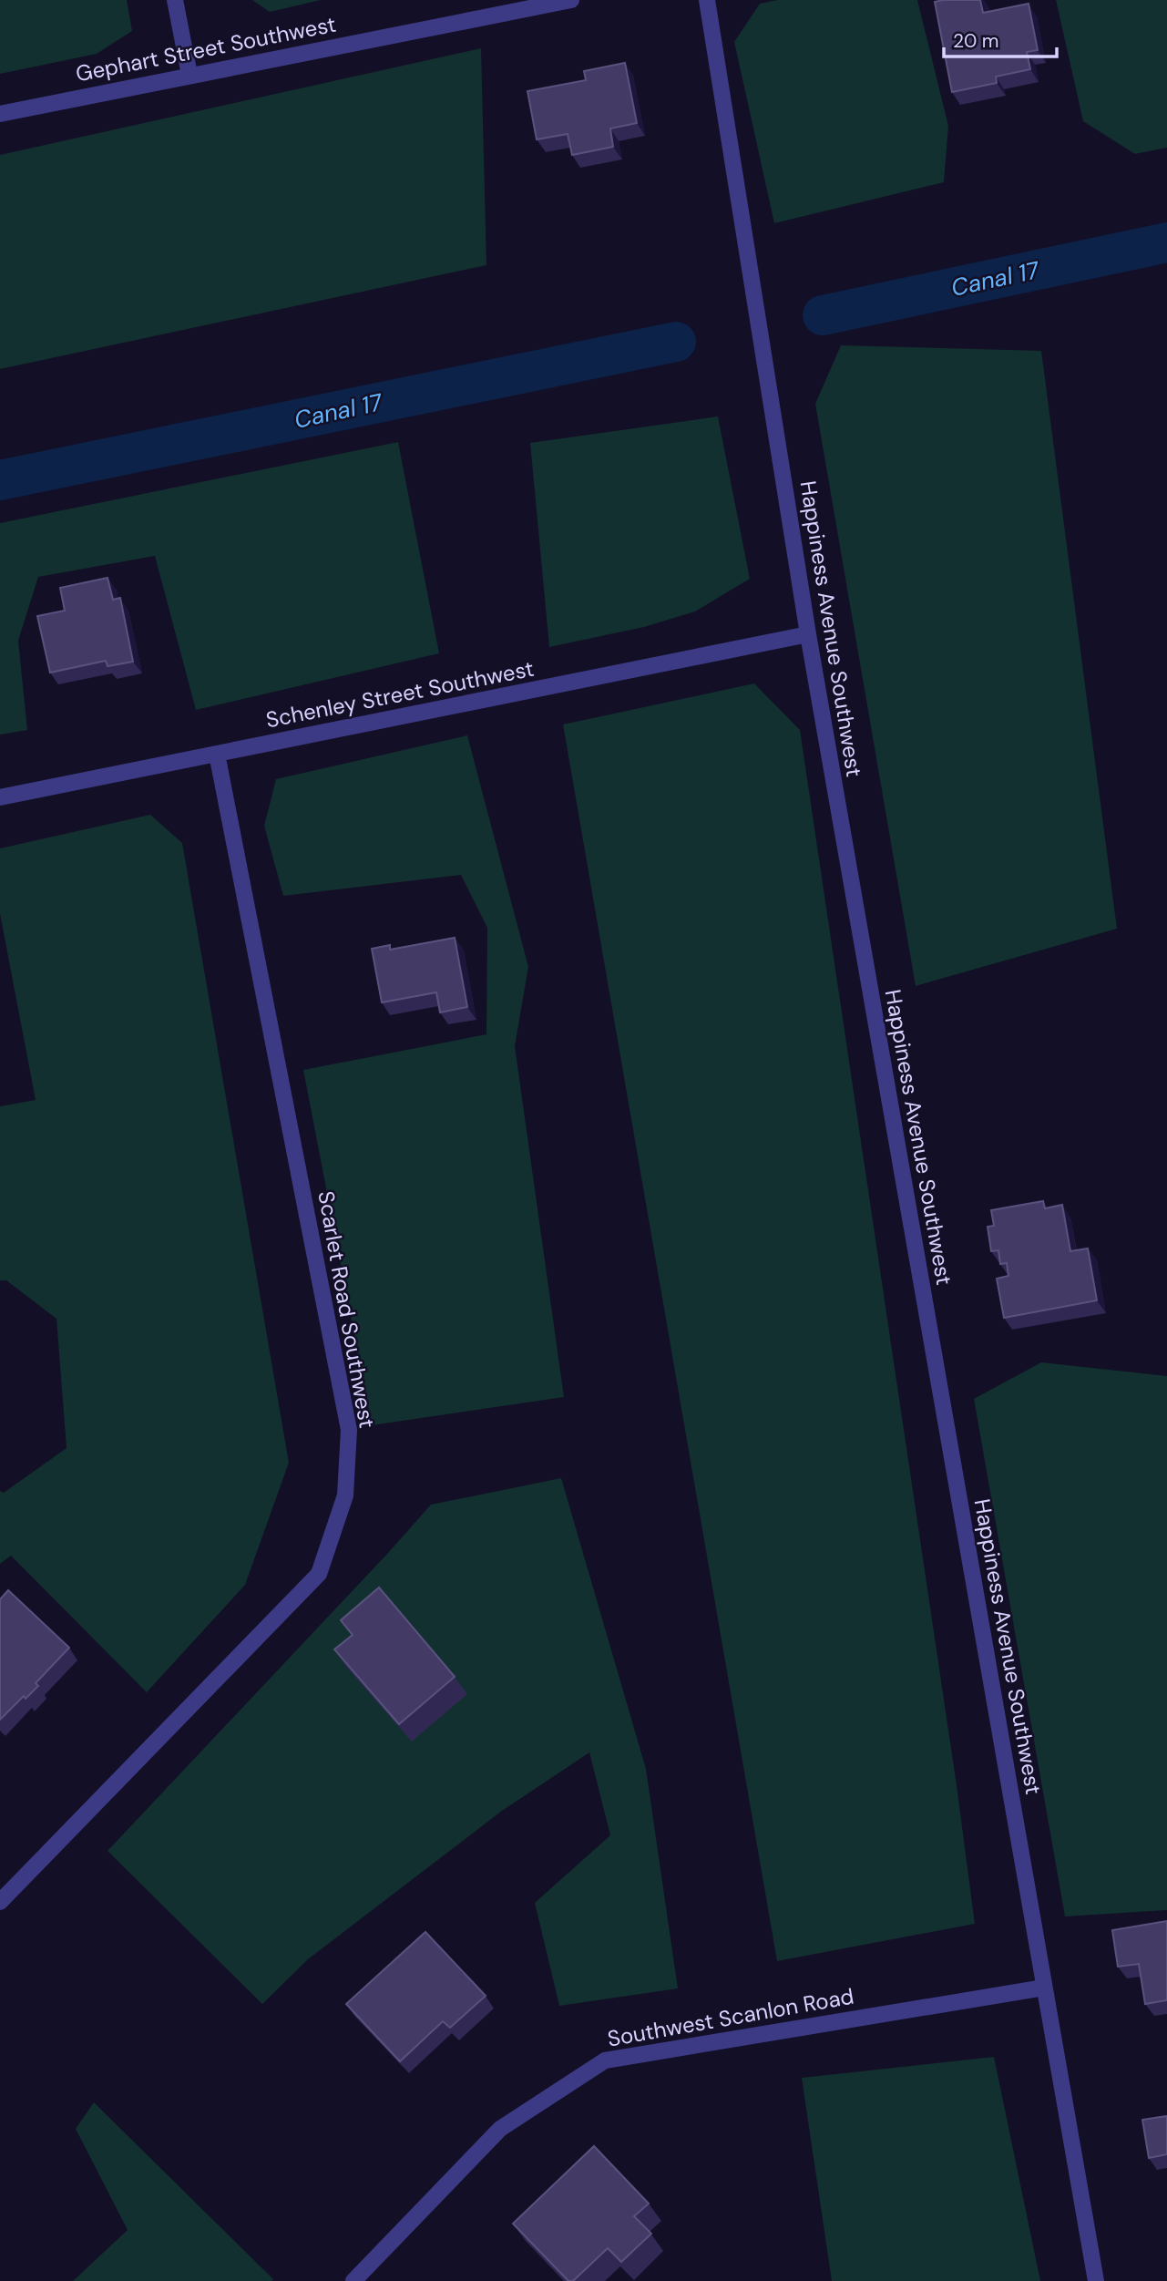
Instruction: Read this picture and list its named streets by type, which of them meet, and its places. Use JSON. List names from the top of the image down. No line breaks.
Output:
{"streets":{"street":["Gephart Street Southwest","Happiness Avenue Southwest","Schenley Street Southwest","Scarlet Road Southwest","Southwest Scanlon Road"]},"crossings":[["Happiness Avenue Southwest","Schenley Street Southwest"],["Happiness Avenue Southwest","Southwest Scanlon Road"],["Schenley Street Southwest","Scarlet Road Southwest"]],"water":["Canal 17"],"scale_bar":"20 m"}
